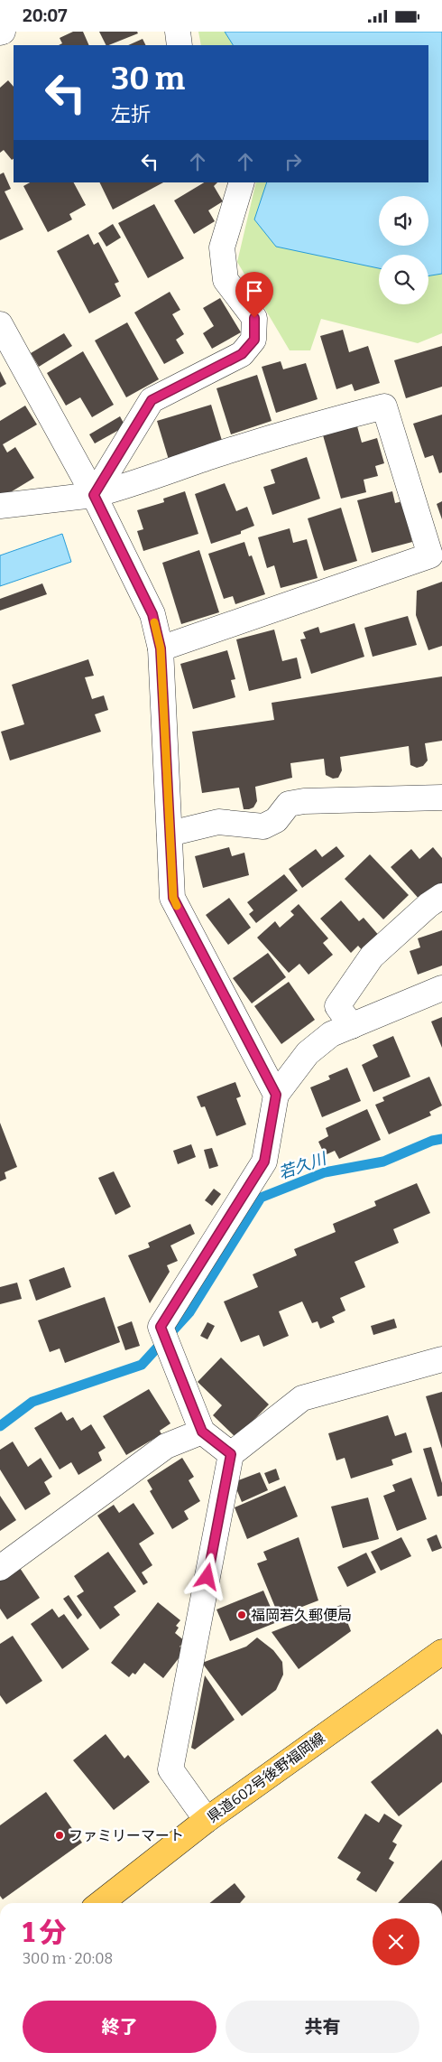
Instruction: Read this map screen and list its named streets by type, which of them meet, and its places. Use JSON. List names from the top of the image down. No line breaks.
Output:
{"streets":{"main road":["県道602号後野福岡線"]},"water":["若久川"],"places":["福岡若久郵便局","ファミリーマート"],"page":{"status":"20:07","turn":["30 m","左折"],"heading":["1 分","300 m · 20:08"],"buttons":["終了","共有"]}}
